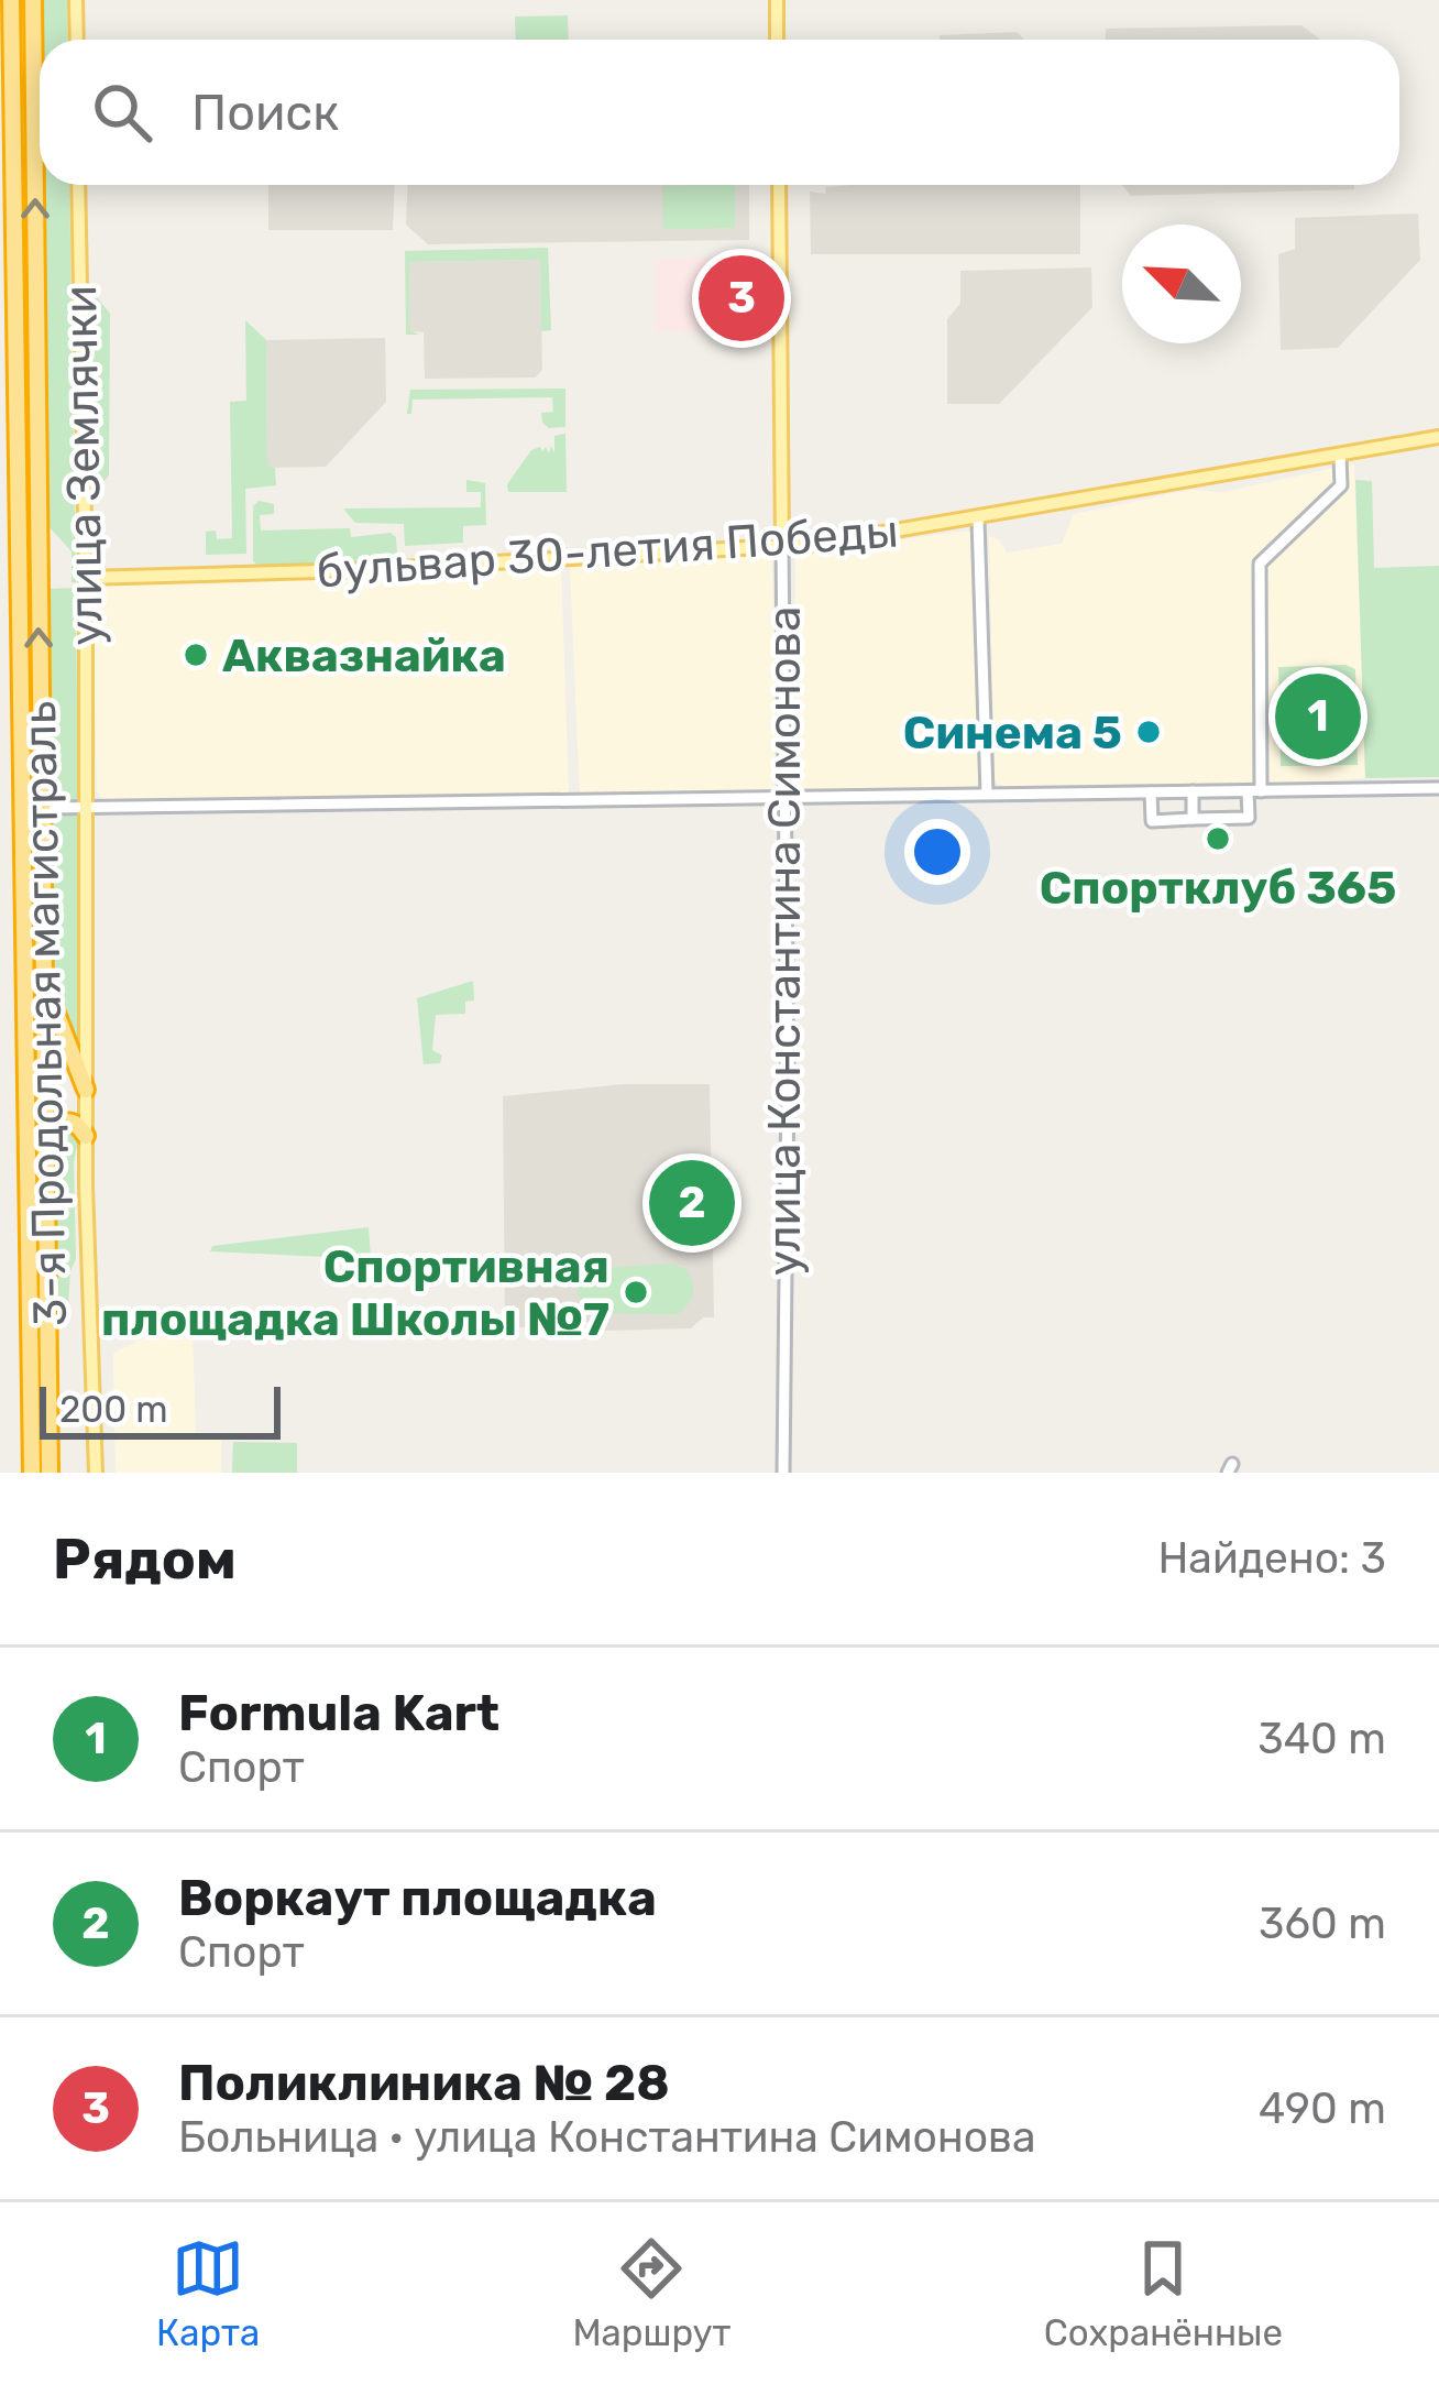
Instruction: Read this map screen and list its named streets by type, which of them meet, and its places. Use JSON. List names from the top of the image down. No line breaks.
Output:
{"streets":{"highway":["3-я Продольная магистраль"],"main road":["улица Землячки","бульвар 30-летия Победы","улица Константина Симонова"]},"crossings":[["улица Землячки","бульвар 30-летия Победы"],["бульвар 30-летия Победы","улица Константина Симонова"]],"places":["Аквазнайка","Синема 5","Спортклуб 365","Спортивная площадка Школы №7"],"scale_bar":"200 m","north":"top left","page":{"search":"Поиск","pins":["3","1","2"],"scale":"200 m","heading":["Рядом","Найдено: 3"],"list":[{"mark":"1","name":"Formula Kart","note":"Спорт","value":"340 m"},{"mark":"2","name":"Воркаут площадка","note":"Спорт","value":"360 m"},{"mark":"3","name":"Поликлиника № 28","note":"Больница · улица Константина Симонова","value":"490 m"}],"nav":["Карта","Маршрут","Сохранённые"]}}
